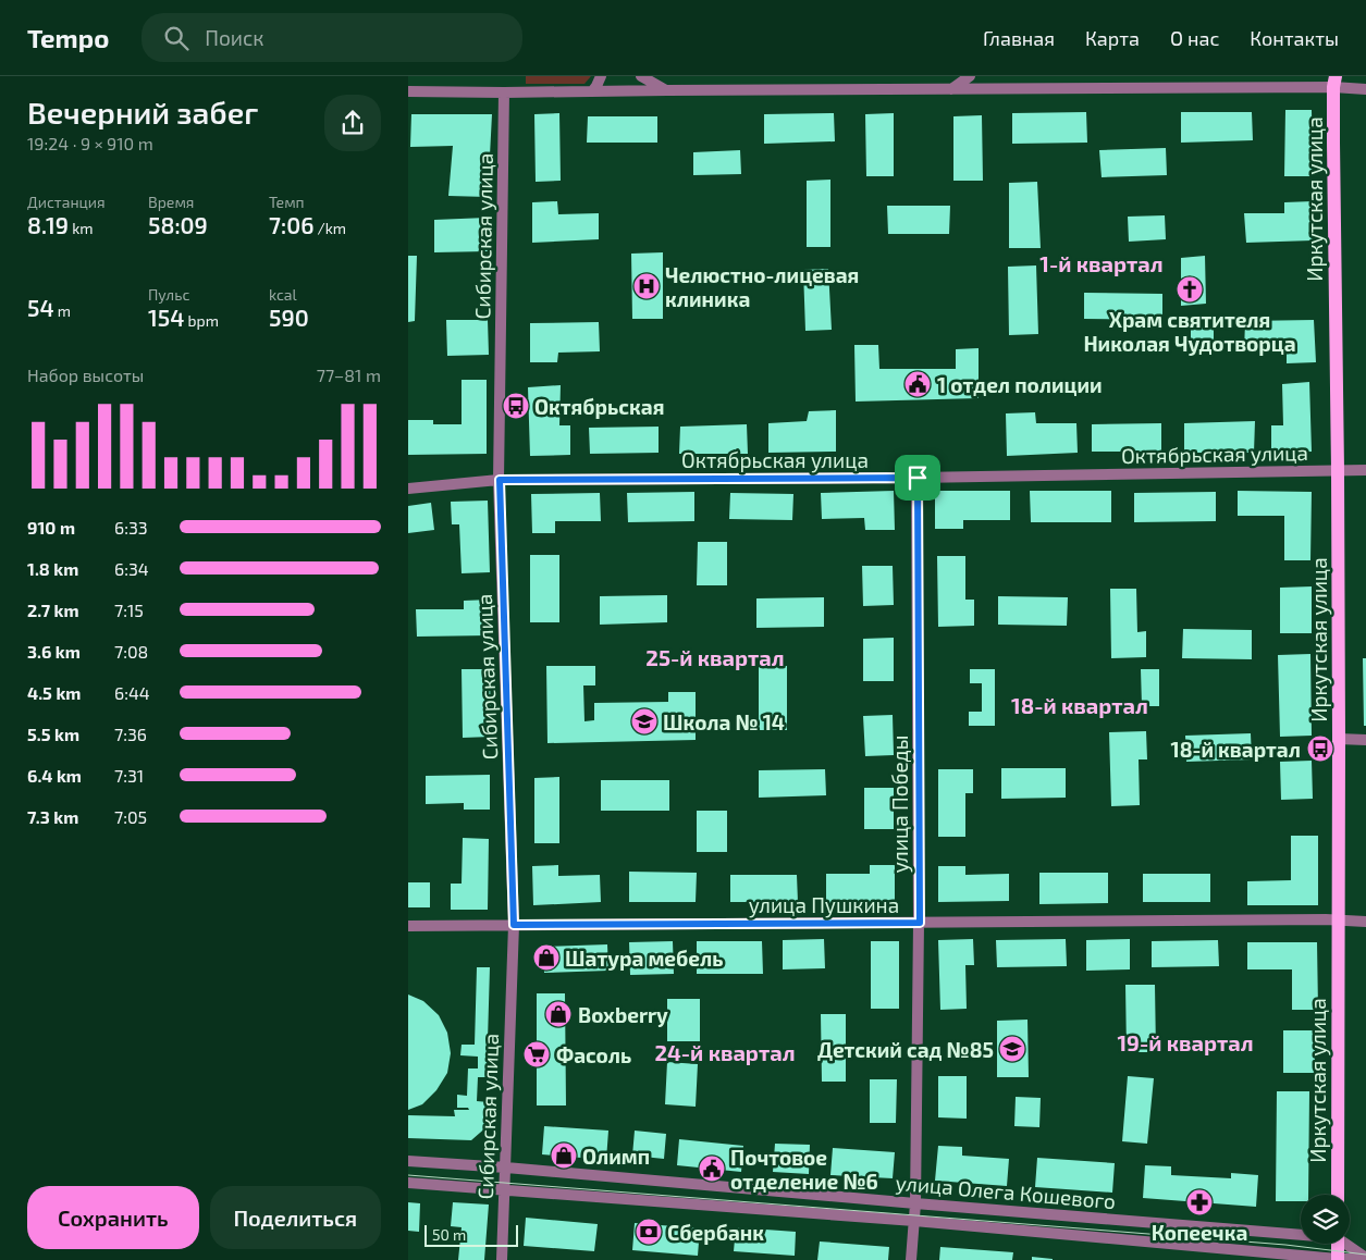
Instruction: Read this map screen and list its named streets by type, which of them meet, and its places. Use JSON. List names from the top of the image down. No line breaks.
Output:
{"streets":{"main road":["Иркутская улица"],"street":["Сибирская улица","Октябрьская улица","улица Победы","улица Пушкина","улица Олега Кошевого"]},"crossings":[["Иркутская улица","Октябрьская улица"],["Иркутская улица","улица Пушкина"],["Сибирская улица","Октябрьская улица"],["Сибирская улица","улица Пушкина"],["Сибирская улица","улица Олега Кошевого"],["Октябрьская улица","улица Победы"],["улица Победы","улица Пушкина"],["улица Победы","улица Олега Кошевого"]],"districts":["1-й квартал","25-й квартал","18-й квартал","19-й квартал","24-й квартал"],"places":{"hospital":["Челюстно-лицевая клиника"],"church":["Храм святителя Николая Чудотворца"],"public building":["1 отдел полиции","Почтовое отделение №6"],"bus stop":["Октябрьская","18-й квартал"],"school or university":["Школа № 14","Детский сад №85"],"shop":["Шатура мебель","Boxberry","Олимп"],"supermarket":["Фасоль"],"pharmacy":["Копеечка"],"bank":["Сбербанк"]},"scale_bar":"50 m","page":{"header":"Tempo","search":"Поиск","nav":["Главная","Карта","О нас","Контакты"],"heading":["Вечерний забег","19:24 · 9 × 910 m"],"stats":[["Дистанция","8.19 km"],["Время","58:09"],["Темп","7:06 /km"],["54 m"],["Пульс","154 bpm"],["kcal","590"]],"chart":["Набор высоты","77–81 m"],"list":[{"name":"910 m","note":"6:33"},{"name":"1.8 km","note":"6:34"},{"name":"2.7 km","note":"7:15"},{"name":"3.6 km","note":"7:08"},{"name":"4.5 km","note":"6:44"},{"name":"5.5 km","note":"7:36"},{"name":"6.4 km","note":"7:31"},{"name":"7.3 km","note":"7:05"}],"buttons":["Сохранить","Поделиться"],"scale":"50 m"}}
